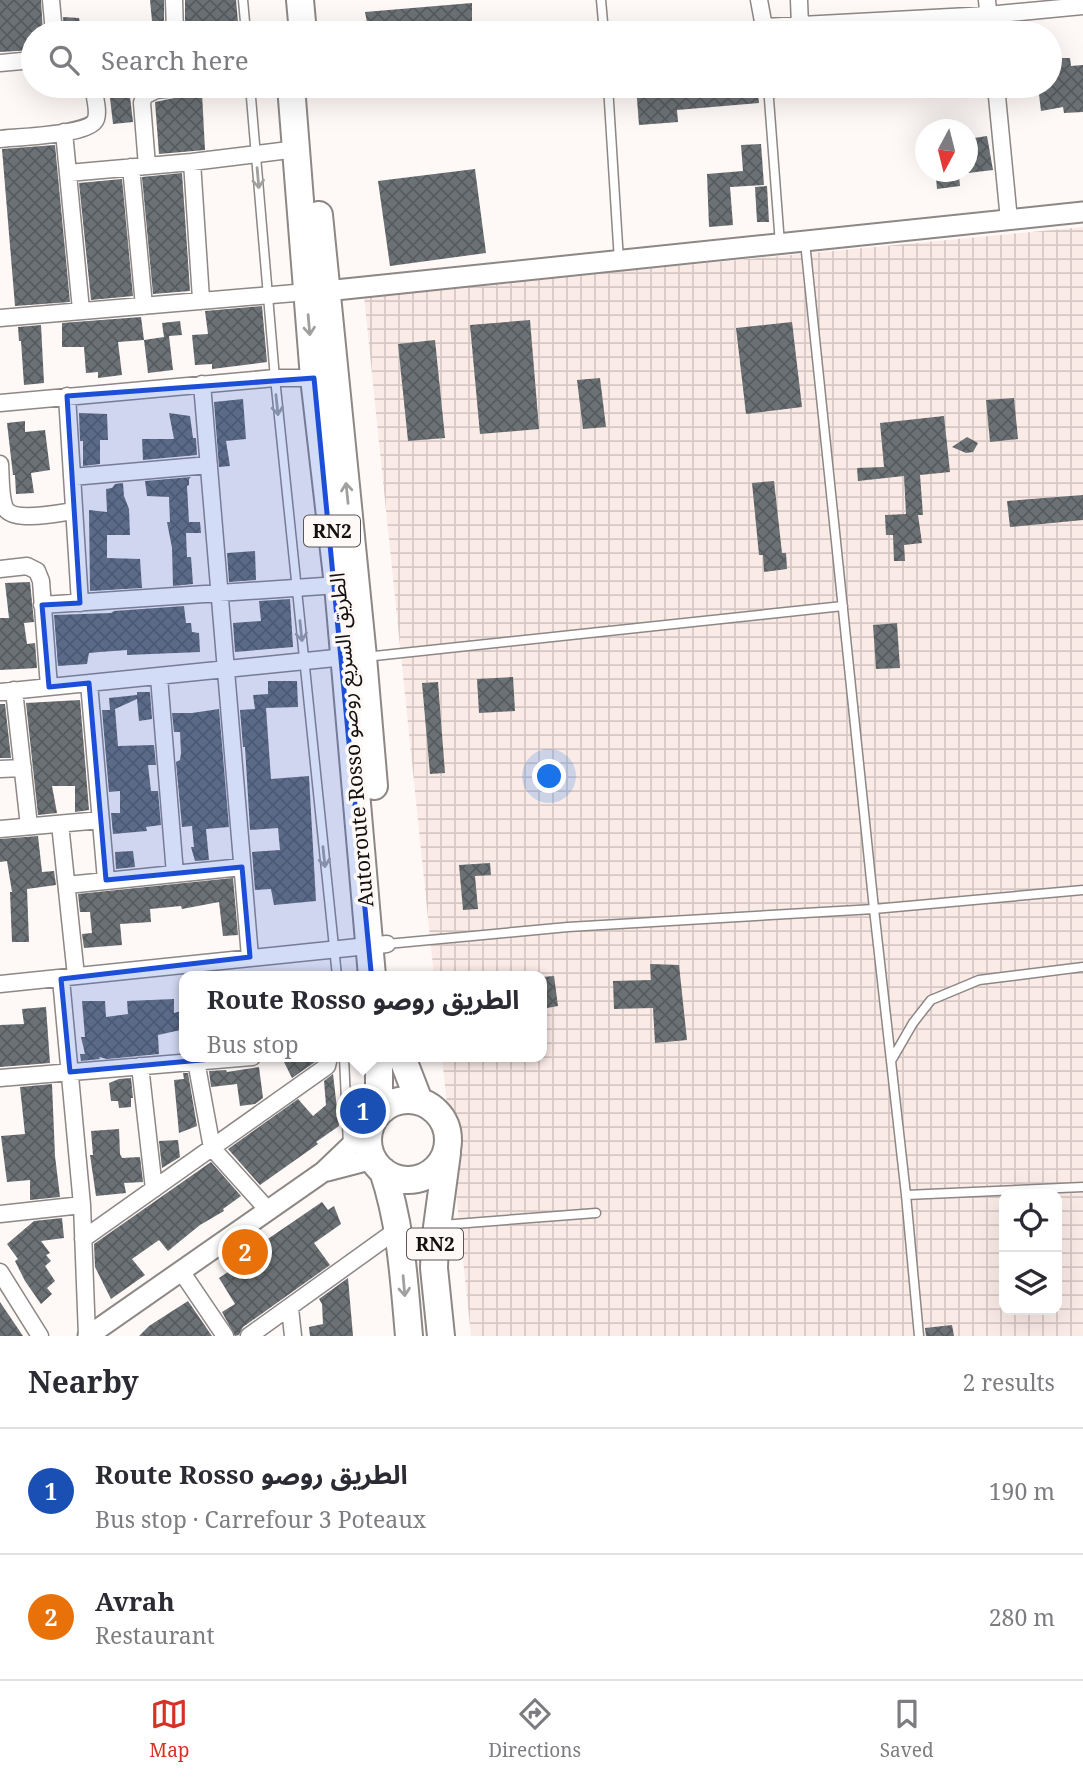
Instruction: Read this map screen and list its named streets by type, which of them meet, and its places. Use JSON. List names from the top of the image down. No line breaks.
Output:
{"streets":{"highway":["RN2","Autoroute Rosso الطريق السريع روصو"]},"north":"bottom","page":{"search":"Search here","popup":["Route Rosso الطريق روصو","Bus stop"],"pins":["1","2"],"heading":["Nearby","2 results"],"list":[{"mark":"1","name":"Route Rosso الطريق روصو","note":"Bus stop · Carrefour 3 Poteaux","value":"190 m"},{"mark":"2","name":"Avrah","note":"Restaurant","value":"280 m"}],"nav":["Map","Directions","Saved"]}}
